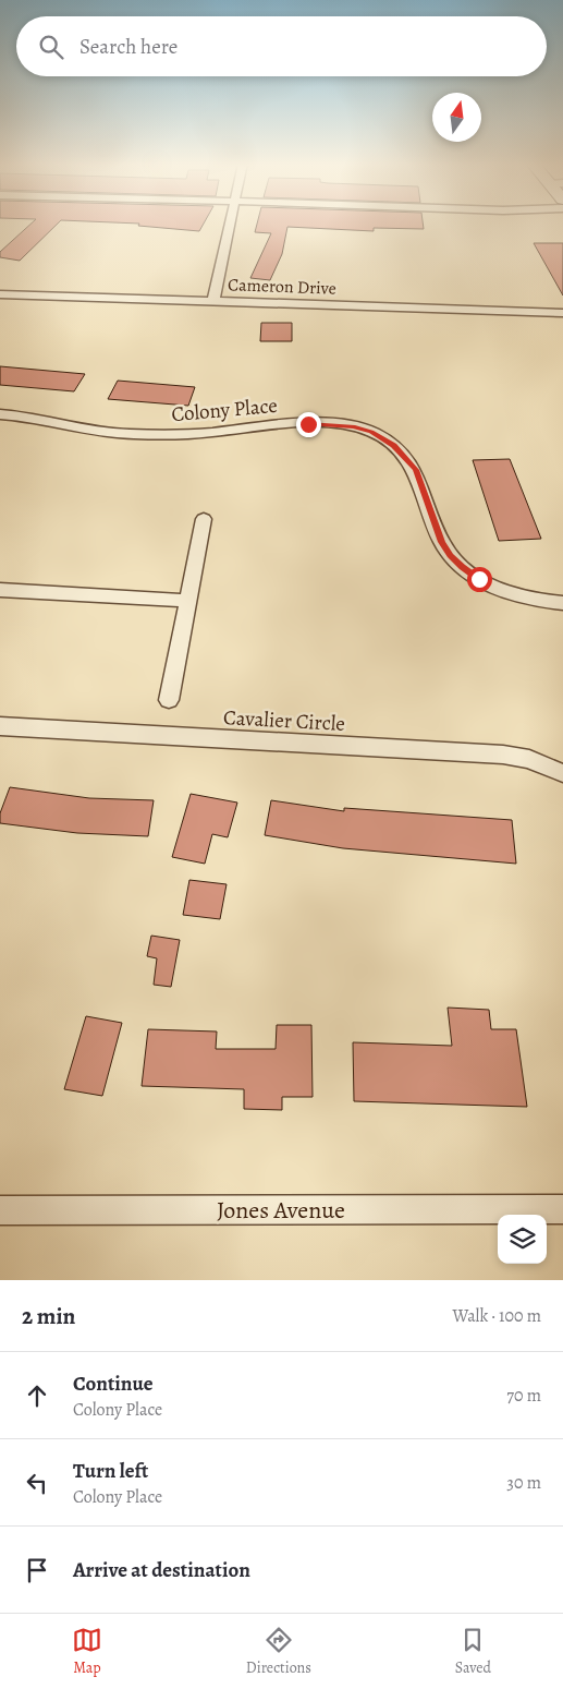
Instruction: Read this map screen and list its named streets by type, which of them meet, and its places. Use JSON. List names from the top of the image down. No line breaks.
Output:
{"streets":{"street":["Cameron Drive","Colony Place","Cavalier Circle","Jones Avenue"]},"north":"top","page":{"search":"Search here","heading":["2 min","Walk · 100 m"],"list":[["Continue","Colony Place","70 m"],["Turn left","Colony Place","30 m"],"Arrive at destination"],"nav":["Map","Directions","Saved"]}}
